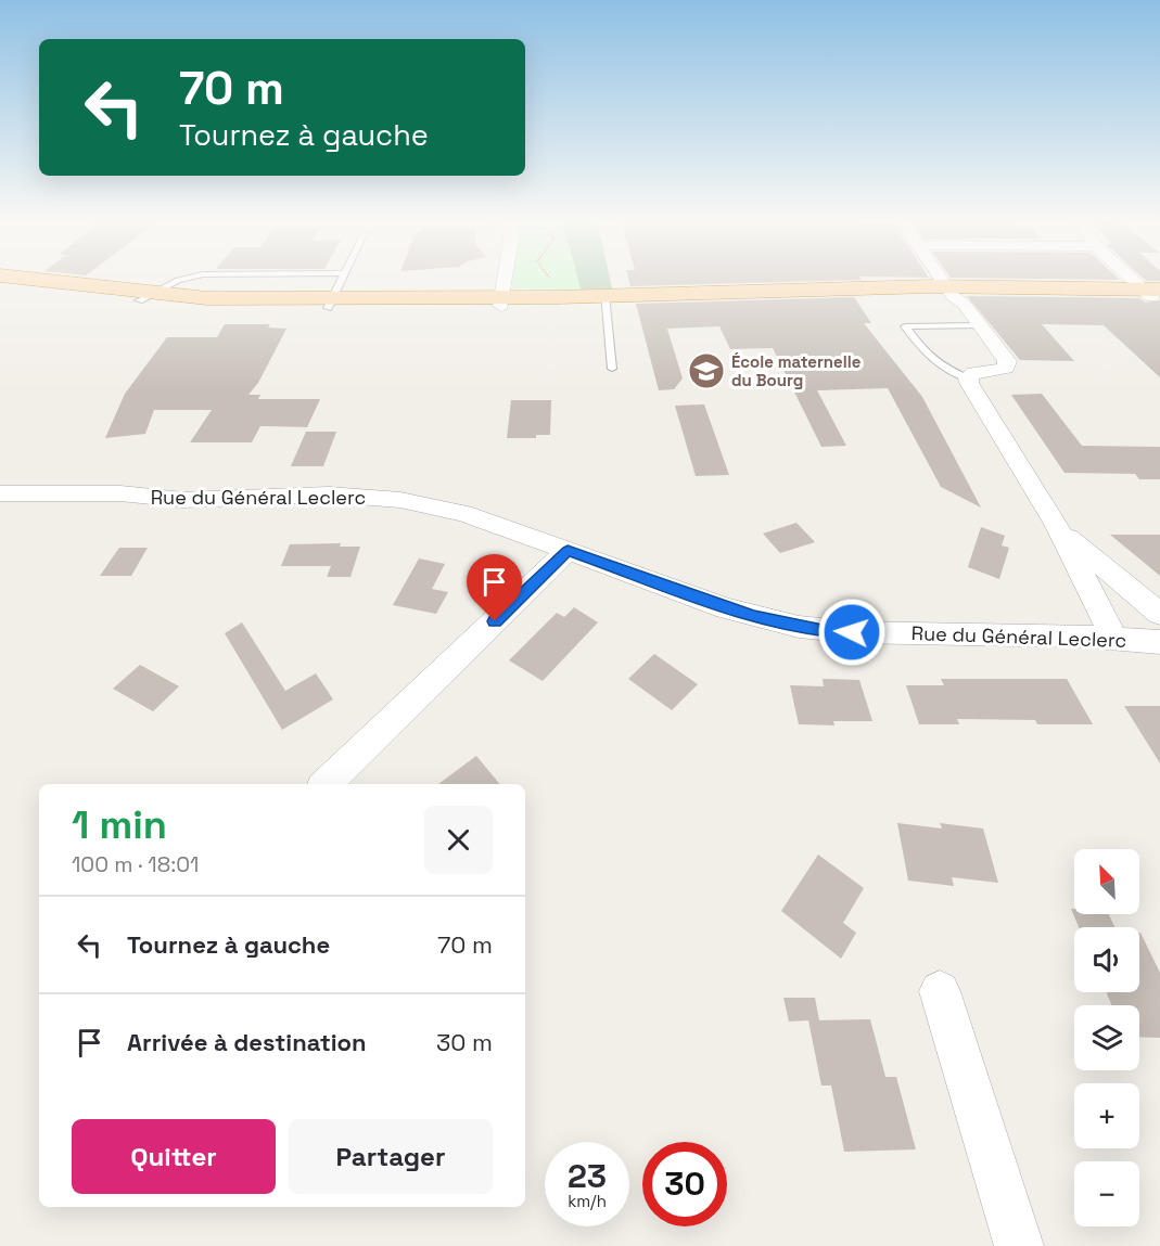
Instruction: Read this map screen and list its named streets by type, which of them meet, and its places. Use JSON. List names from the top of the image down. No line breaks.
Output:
{"streets":{"street":["Rue du Général Leclerc"]},"places":{"school or university":["École maternelle du Bourg"]},"north":"top left","page":{"turn":["70 m","Tournez à gauche"],"heading":["1 min","100 m · 18:01"],"map_buttons":["+","−"],"list":[{"name":"Tournez à gauche","value":"70 m"},{"name":"Arrivée à destination","value":"30 m"}],"buttons":["Quitter","Partager"],"speed":"23 km/h","limit":"30"}}
